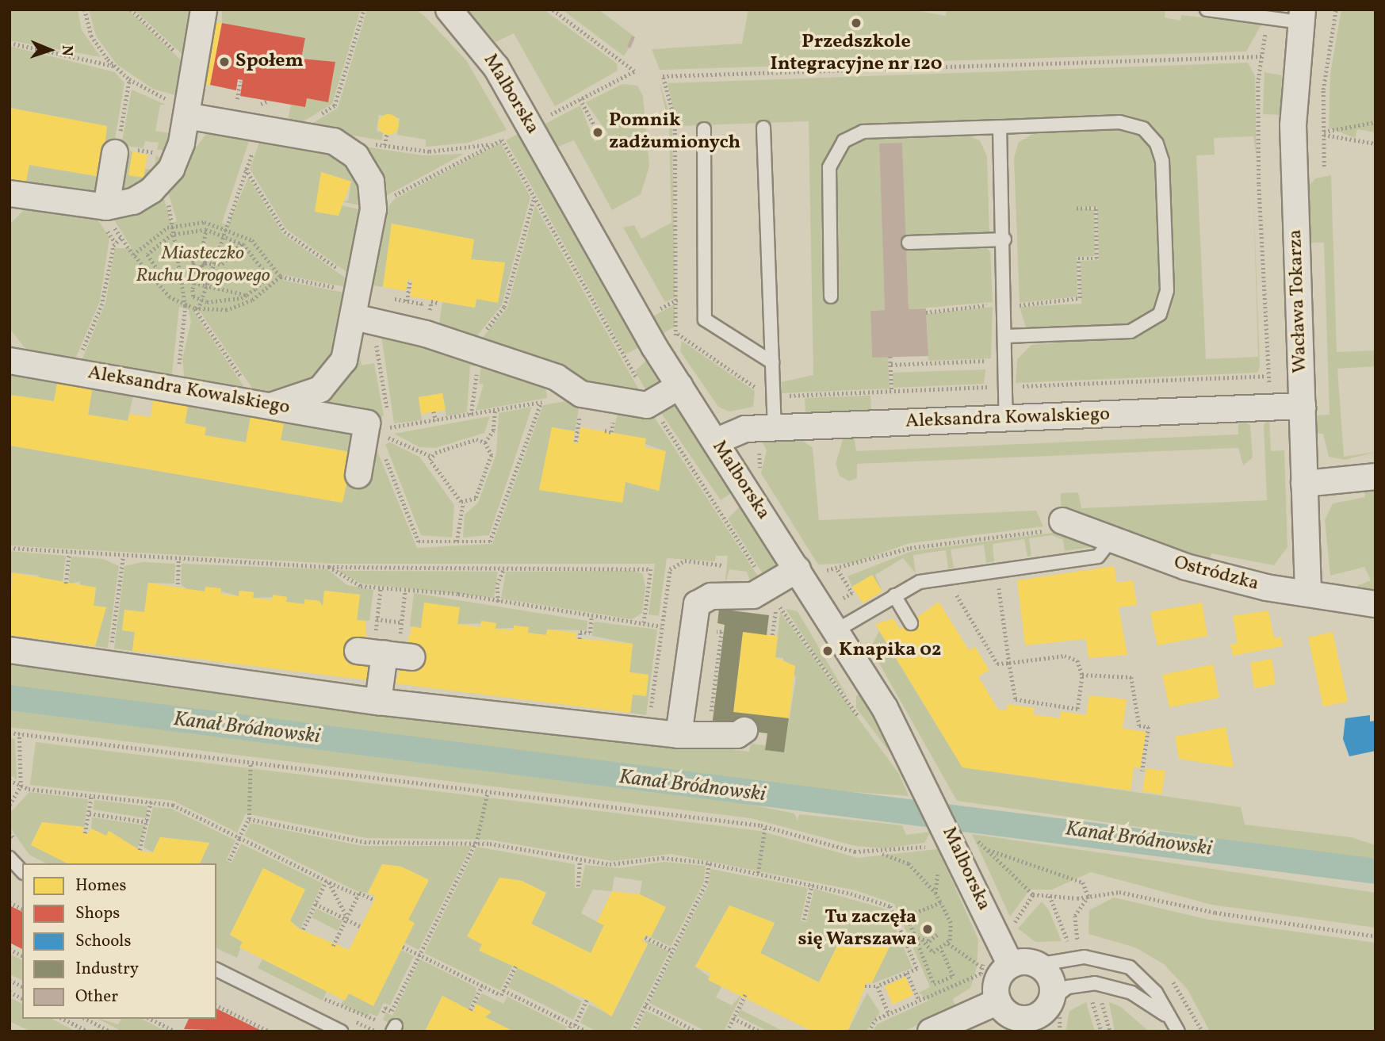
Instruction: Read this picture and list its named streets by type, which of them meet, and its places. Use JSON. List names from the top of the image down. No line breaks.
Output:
{"streets":{"street":["Malborska","Wacława Tokarza","Aleksandra Kowalskiego","Ostródzka"]},"crossings":[["Malborska","Aleksandra Kowalskiego"],["Wacława Tokarza","Aleksandra Kowalskiego"],["Wacława Tokarza","Ostródzka"]],"water":["Kanał Bródnowski"],"parks":["Miasteczko Ruchu Drogowego"],"places":["Przedszkole Integracyjne nr 120","Społem","Pomnik zadżumionych","Knapika 02","Tu zaczęła się Warszawa"],"legend":["Homes","Shops","Schools","Industry","Other"],"north":"right"}
